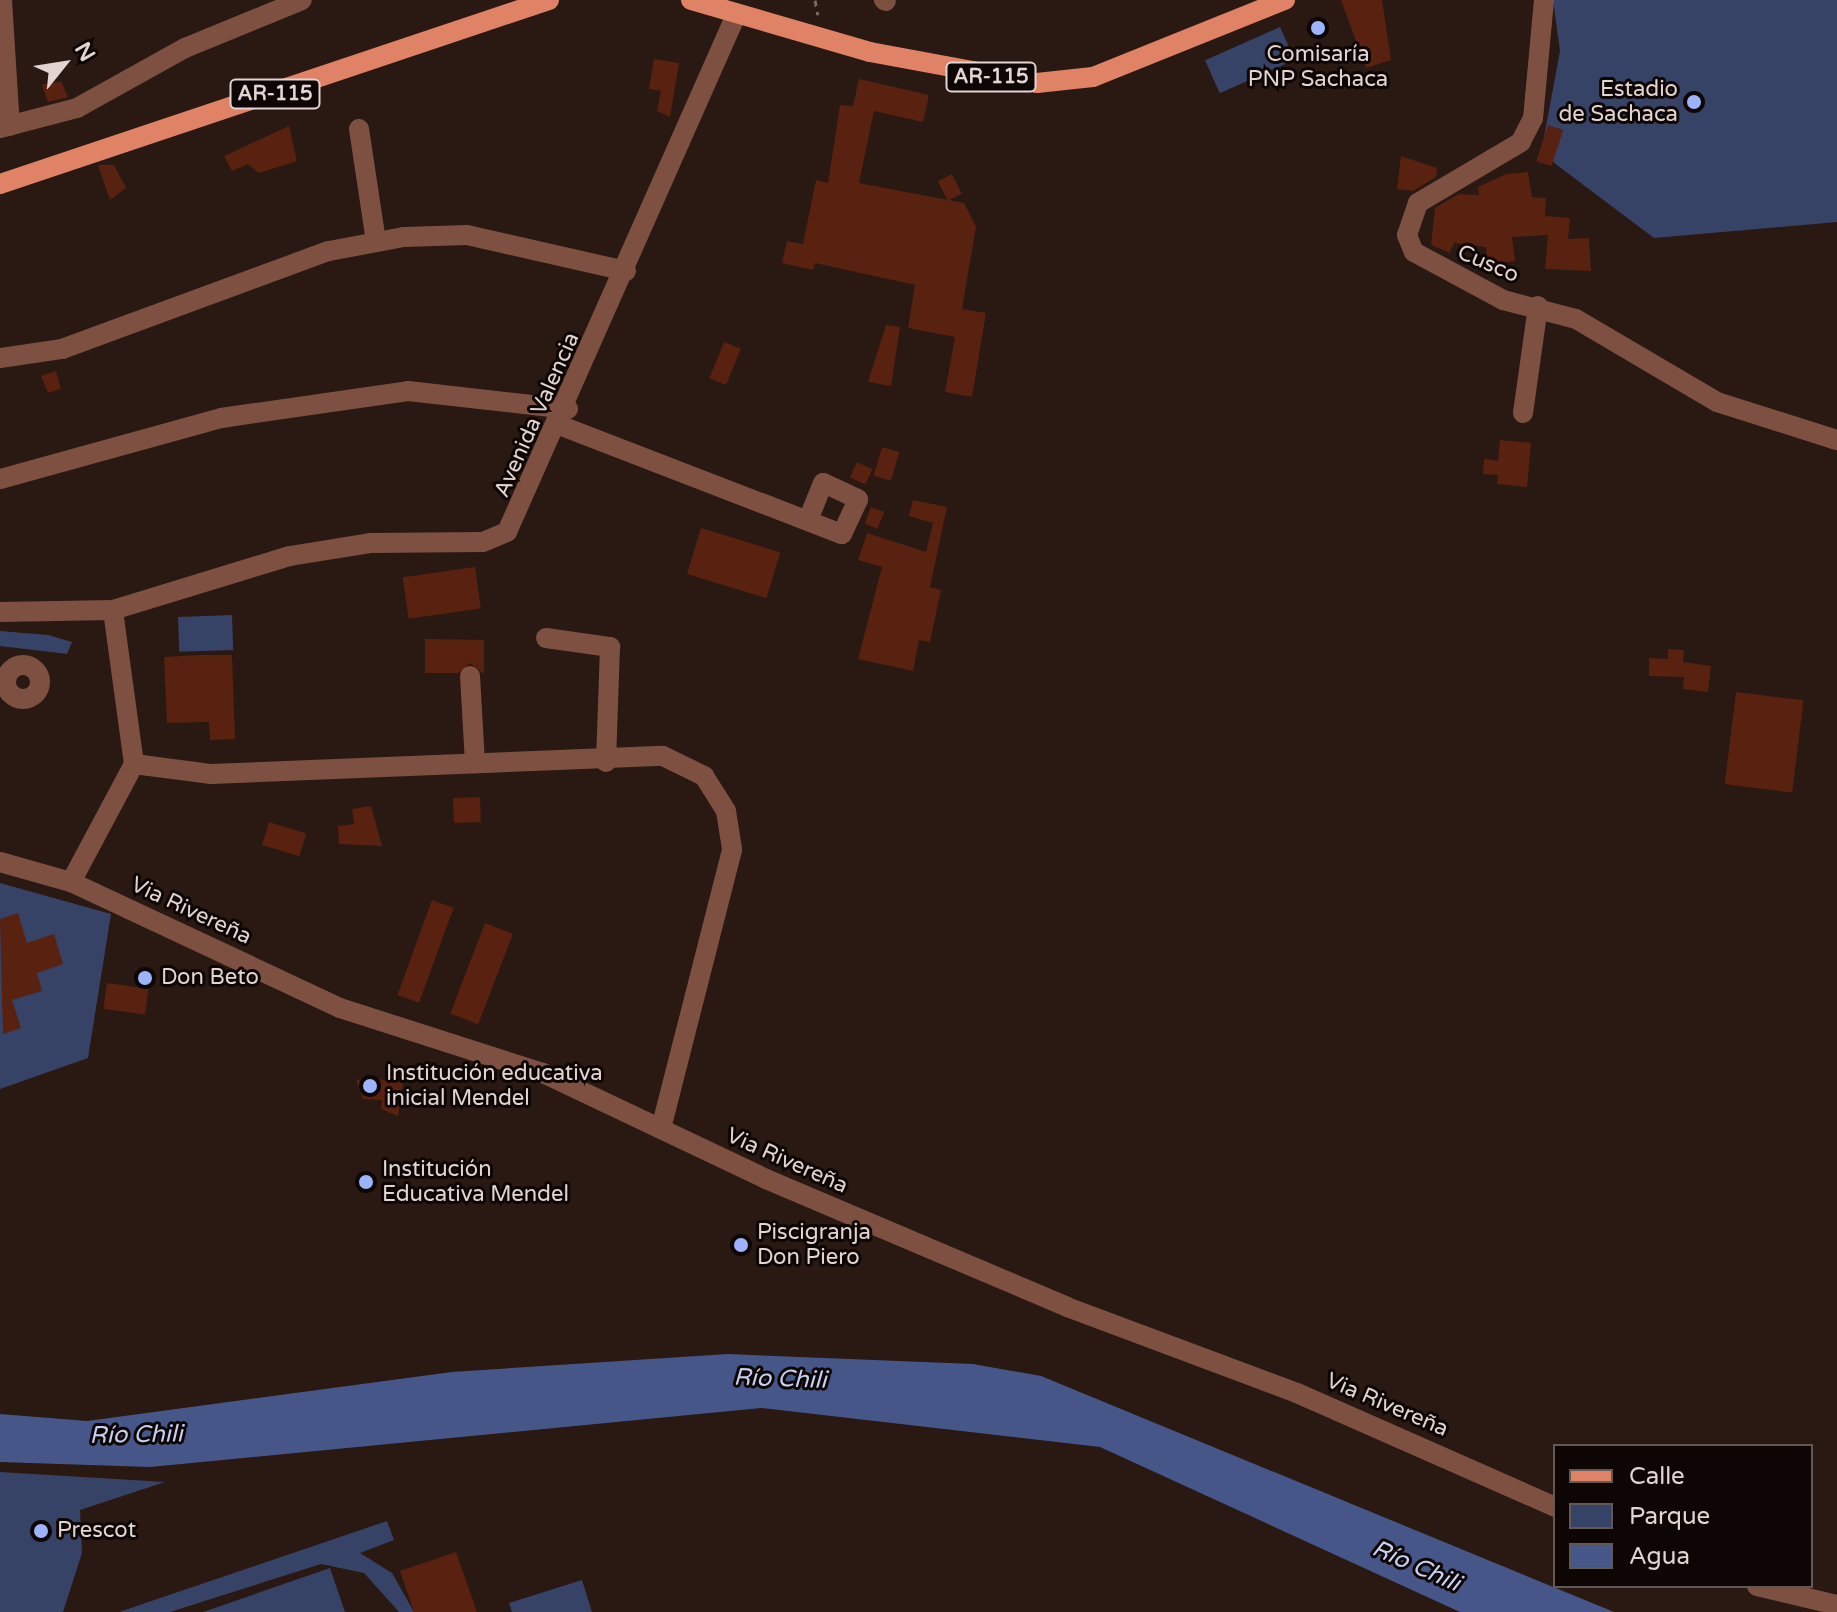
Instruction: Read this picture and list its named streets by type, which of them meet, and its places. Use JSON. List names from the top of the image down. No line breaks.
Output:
{"streets":{"main road":["AR-115"],"street":["Cusco","Avenida Valencia","Via Rivereña"]},"crossings":[["AR-115","Avenida Valencia"]],"water":["Río Chili"],"places":["Comisaría PNP Sachaca","Estadio de Sachaca","Don Beto","Institución educativa inicial Mendel","Institución Educativa Mendel","Piscigranja Don Piero","Prescot"],"legend":["Calle","Parque","Agua"],"north":"top right"}
